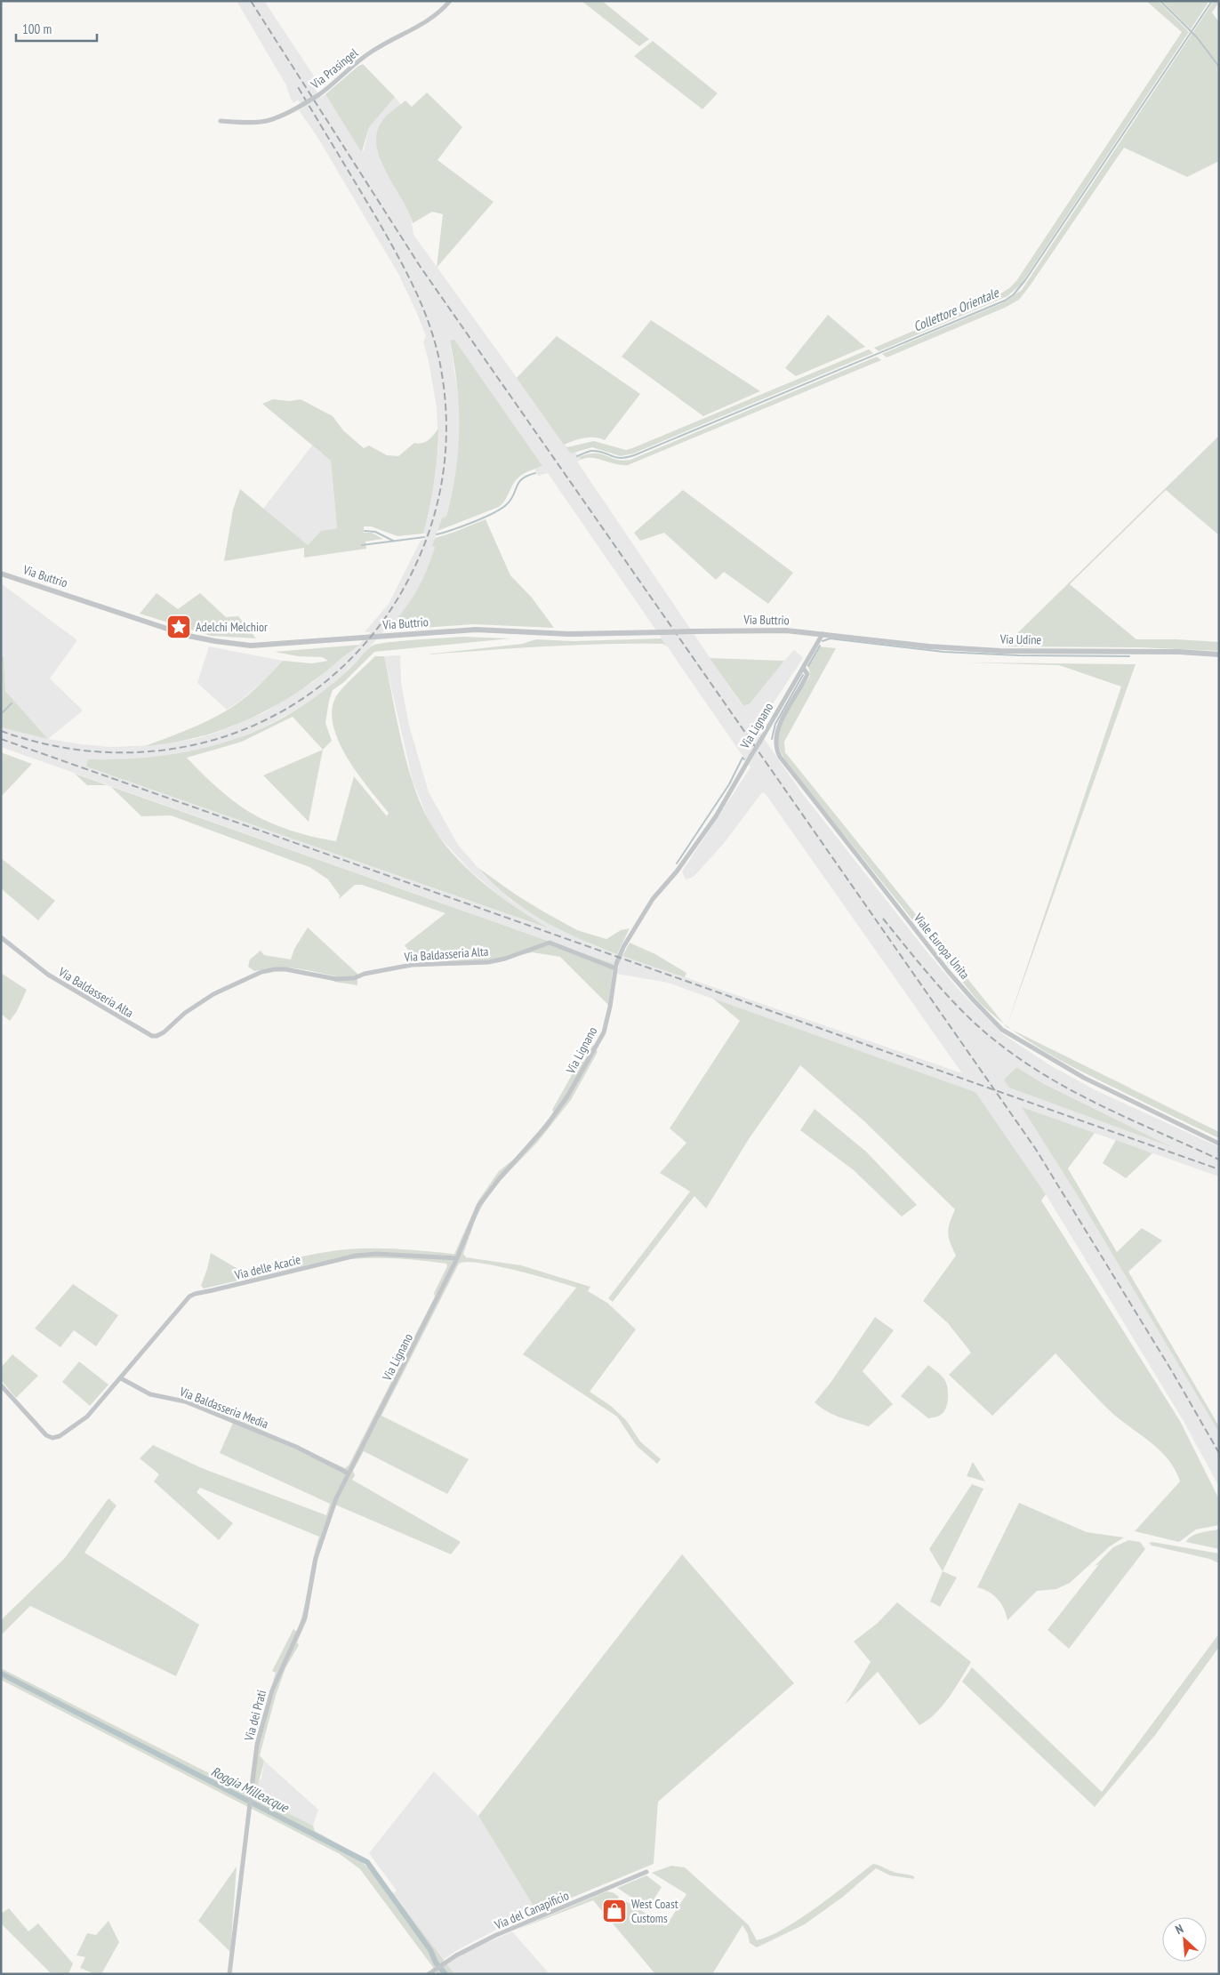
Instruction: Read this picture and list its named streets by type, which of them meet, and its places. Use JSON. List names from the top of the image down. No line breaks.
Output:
{"streets":{"street":["Via Prasingel","Via Buttrio","Via Udine","Via Lignano","Viale Europa Unita","Via Baldasseria Alta","Via delle Acacie","Via Baldasseria Media","Via dei Prati","Via del Canapificio"]},"crossings":[["Via Buttrio","Via Udine"],["Via Buttrio","Via Lignano"],["Via Udine","Via Lignano"],["Via Lignano","Viale Europa Unita"],["Via Lignano","Via Baldasseria Alta"],["Via Lignano","Via delle Acacie"],["Via Lignano","Via Baldasseria Media"],["Via Lignano","Via dei Prati"],["Via delle Acacie","Via Baldasseria Media"],["Via Baldasseria Media","Via dei Prati"]],"water":["Collettore Orientale","Roggia Milleacque"],"places":{"place":["Adelchi Melchior"],"shop":["West Coast Customs"]},"scale_bar":"100 m","north":"top left"}
